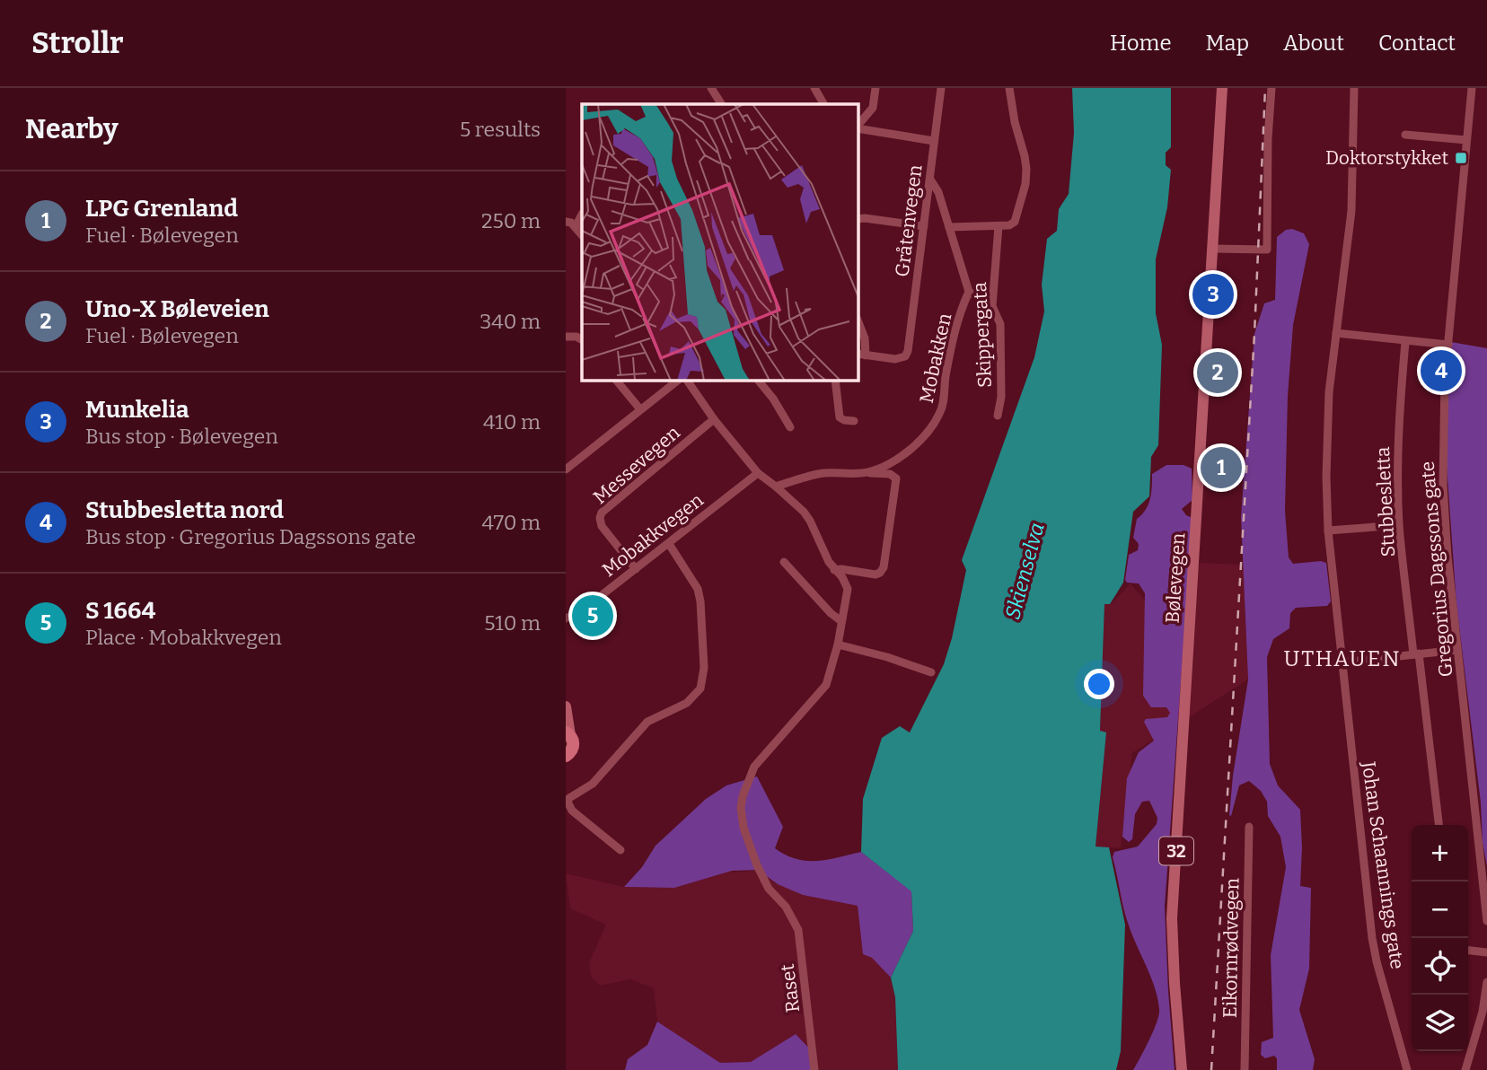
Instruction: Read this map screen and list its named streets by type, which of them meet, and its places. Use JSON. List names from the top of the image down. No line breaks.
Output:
{"streets":{"main road":["Bølevegen","32"],"street":["Gråtenvegen","Skippergata","Mobakken","Messevegen","Stubbesletta","Mobakkvegen","Gregorius Dagssons gate","Johan Schaannings gate","Eikornrødvegen","Raset"]},"crossings":[["Mobakken","Raset"],["Messevegen","Mobakkvegen"],["Messevegen","Raset"],["Mobakkvegen","Raset"]],"districts":["UTHAUEN"],"water":["Skienselva"],"places":{"transit":["Doktorstykket"]},"page":{"header":"Strollr","nav":["Home","Map","About","Contact"],"heading":["Nearby","5 results"],"list":[{"mark":"1","name":"LPG Grenland","note":"Fuel · Bølevegen","value":"250 m"},{"mark":"2","name":"Uno-X Bøleveien","note":"Fuel · Bølevegen","value":"340 m"},{"mark":"3","name":"Munkelia","note":"Bus stop · Bølevegen","value":"410 m"},{"mark":"4","name":"Stubbesletta nord","note":"Bus stop · Gregorius Dagssons gate","value":"470 m"},{"mark":"5","name":"S 1664","note":"Place · Mobakkvegen","value":"510 m"}],"pins":["3","4","2","1","5"],"map_buttons":["+","−"]}}
